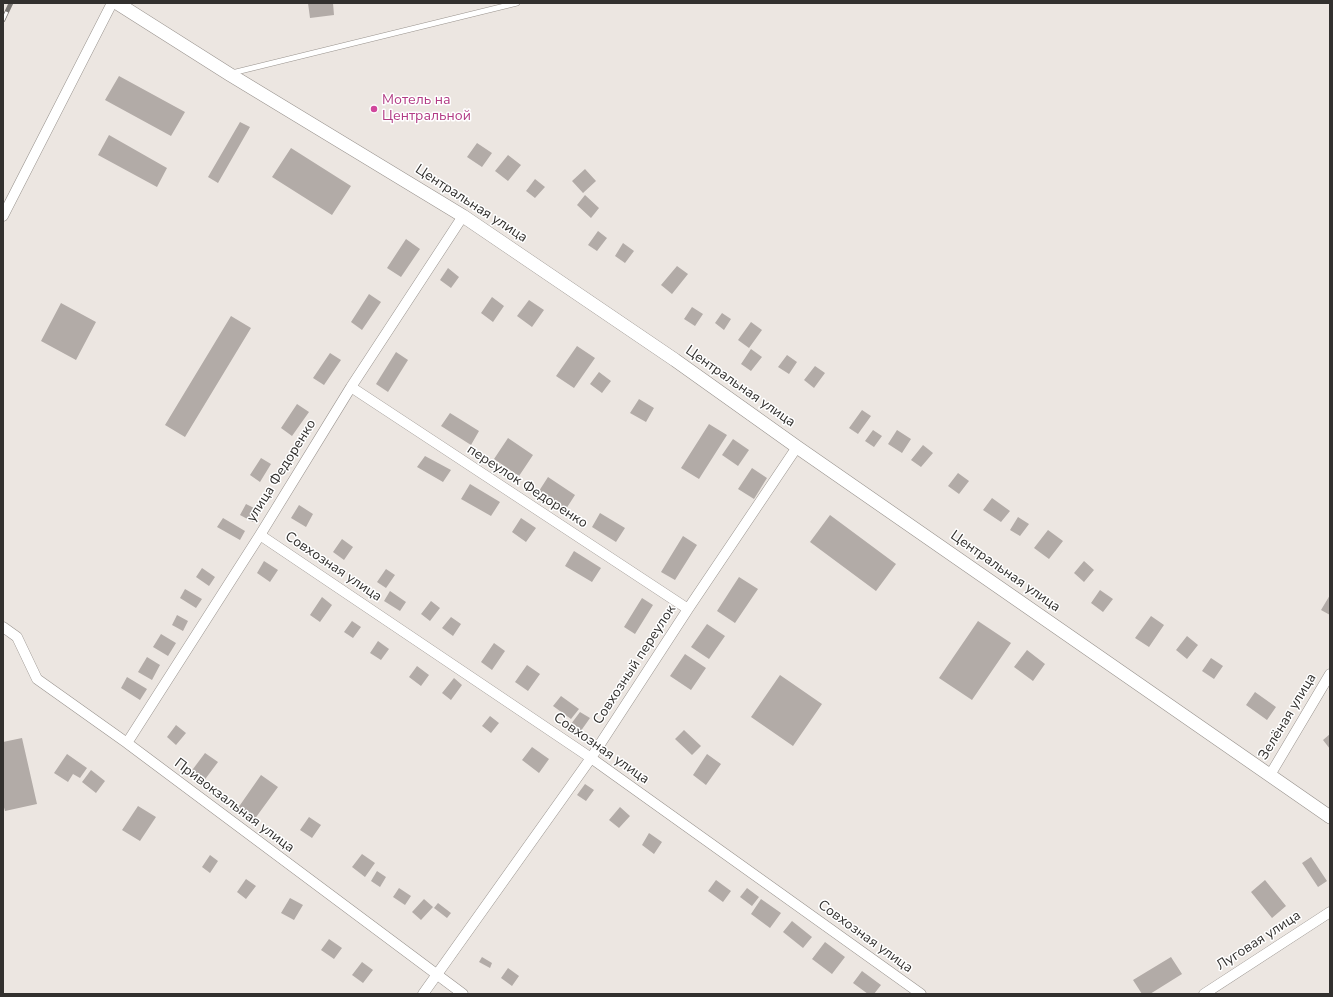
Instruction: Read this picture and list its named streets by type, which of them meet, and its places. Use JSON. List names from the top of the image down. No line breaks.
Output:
{"streets":{"street":["Центральная улица","улица Федоренко","переулок Федоренко","Совхозная улица","Совхозный переулок","Зелёная улица","Привокзальная улица","Луговая улица"]},"crossings":[["Центральная улица","улица Федоренко"],["Центральная улица","Совхозный переулок"],["Центральная улица","Зелёная улица"],["улица Федоренко","переулок Федоренко"],["улица Федоренко","Совхозная улица"],["улица Федоренко","Привокзальная улица"],["переулок Федоренко","Совхозный переулок"],["Совхозная улица","Совхозный переулок"],["Совхозный переулок","Привокзальная улица"]],"places":["Мотель на Центральной"]}
